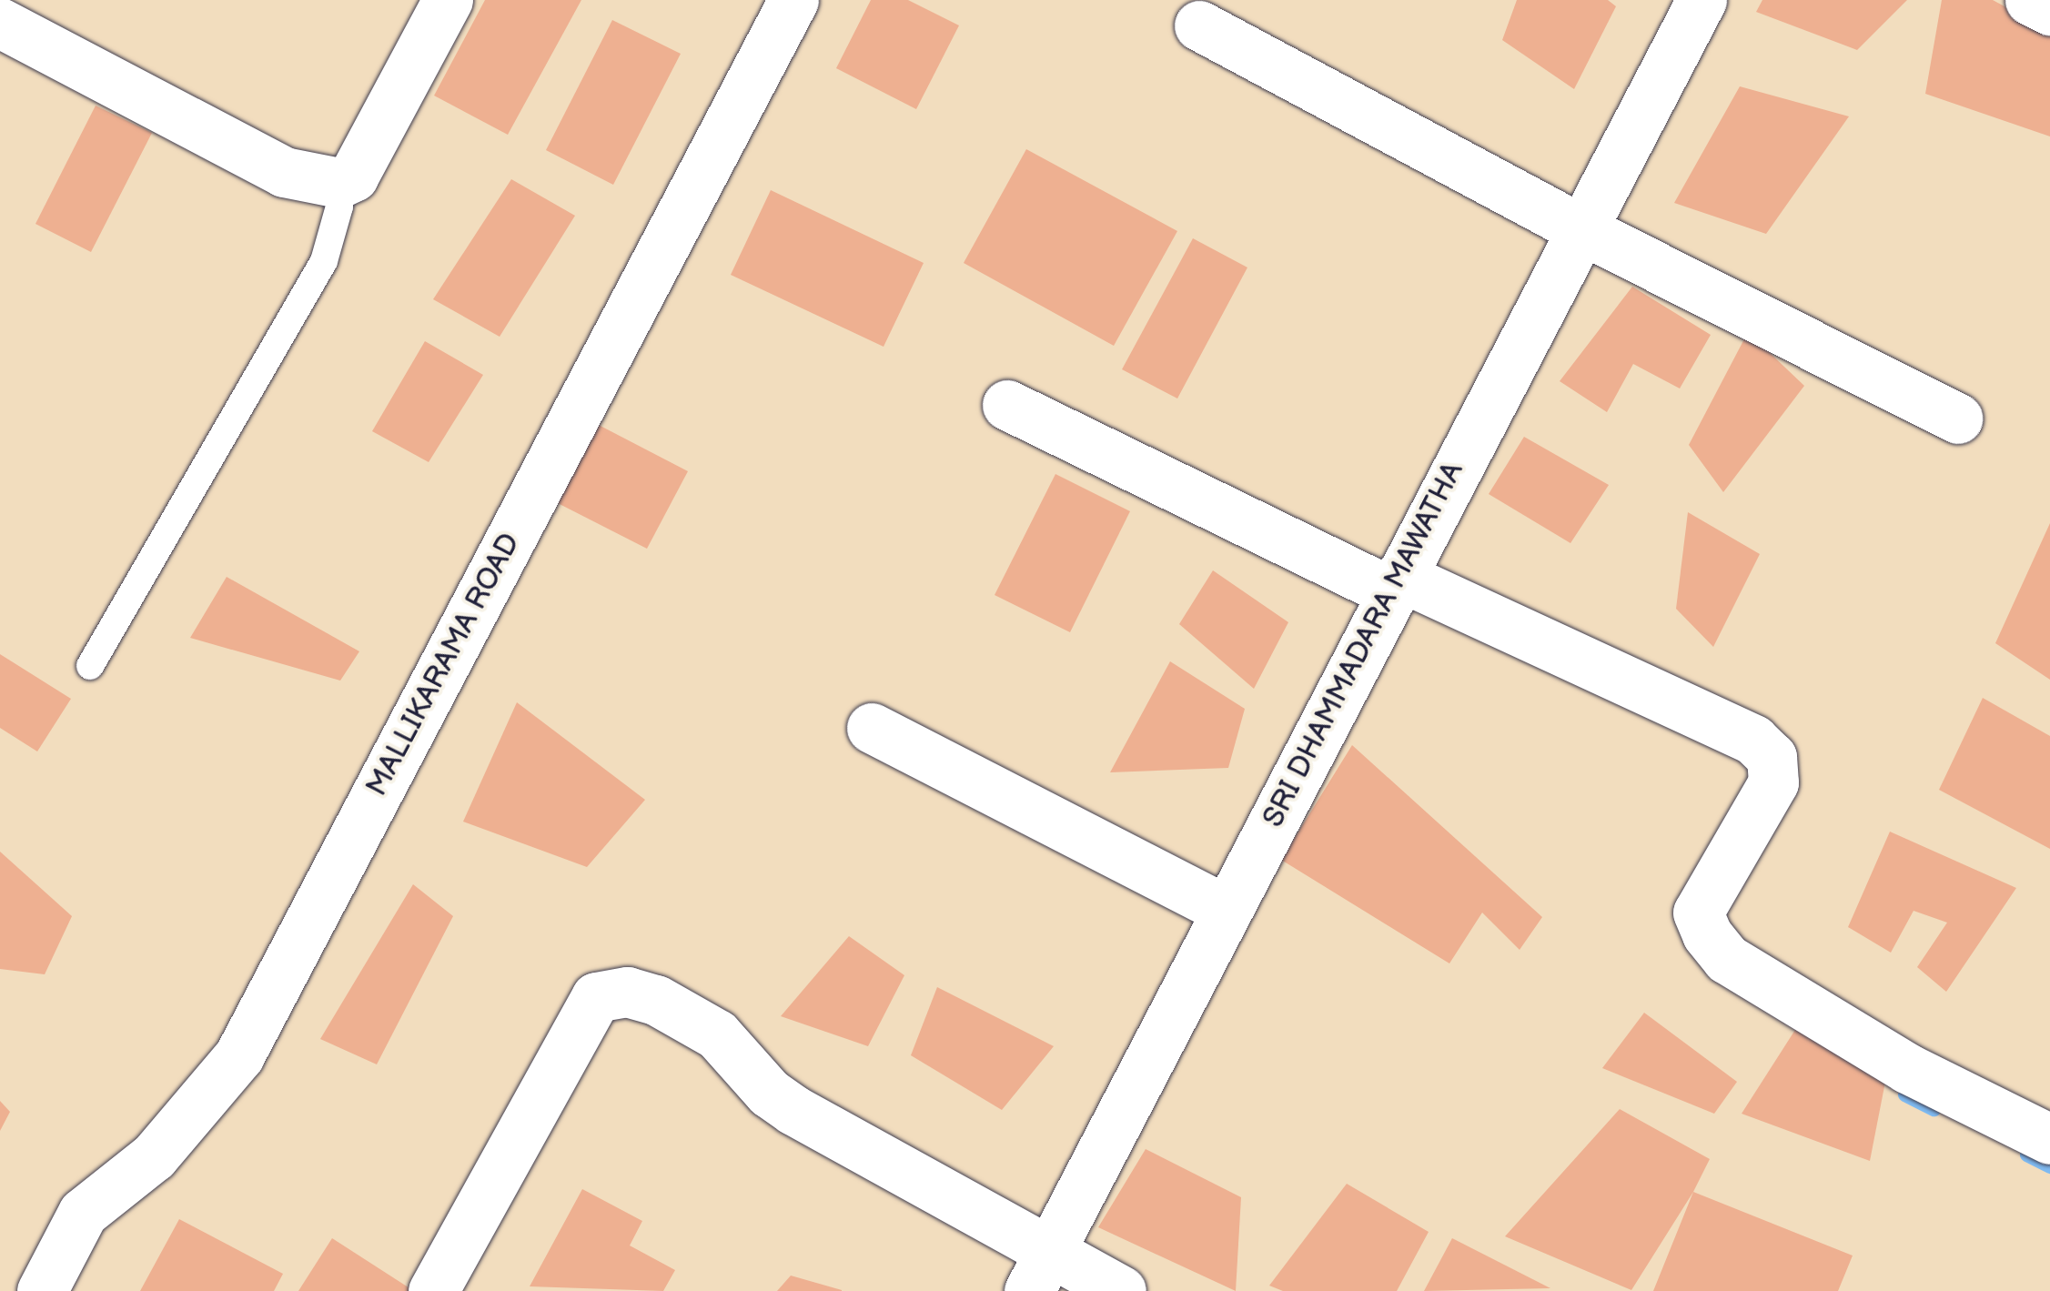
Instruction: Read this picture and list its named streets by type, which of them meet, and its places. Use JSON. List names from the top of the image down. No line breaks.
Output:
{"streets":{"street":["SRI DHAMMADARA MAWATHA","MALLIKARAMA ROAD"]}}
